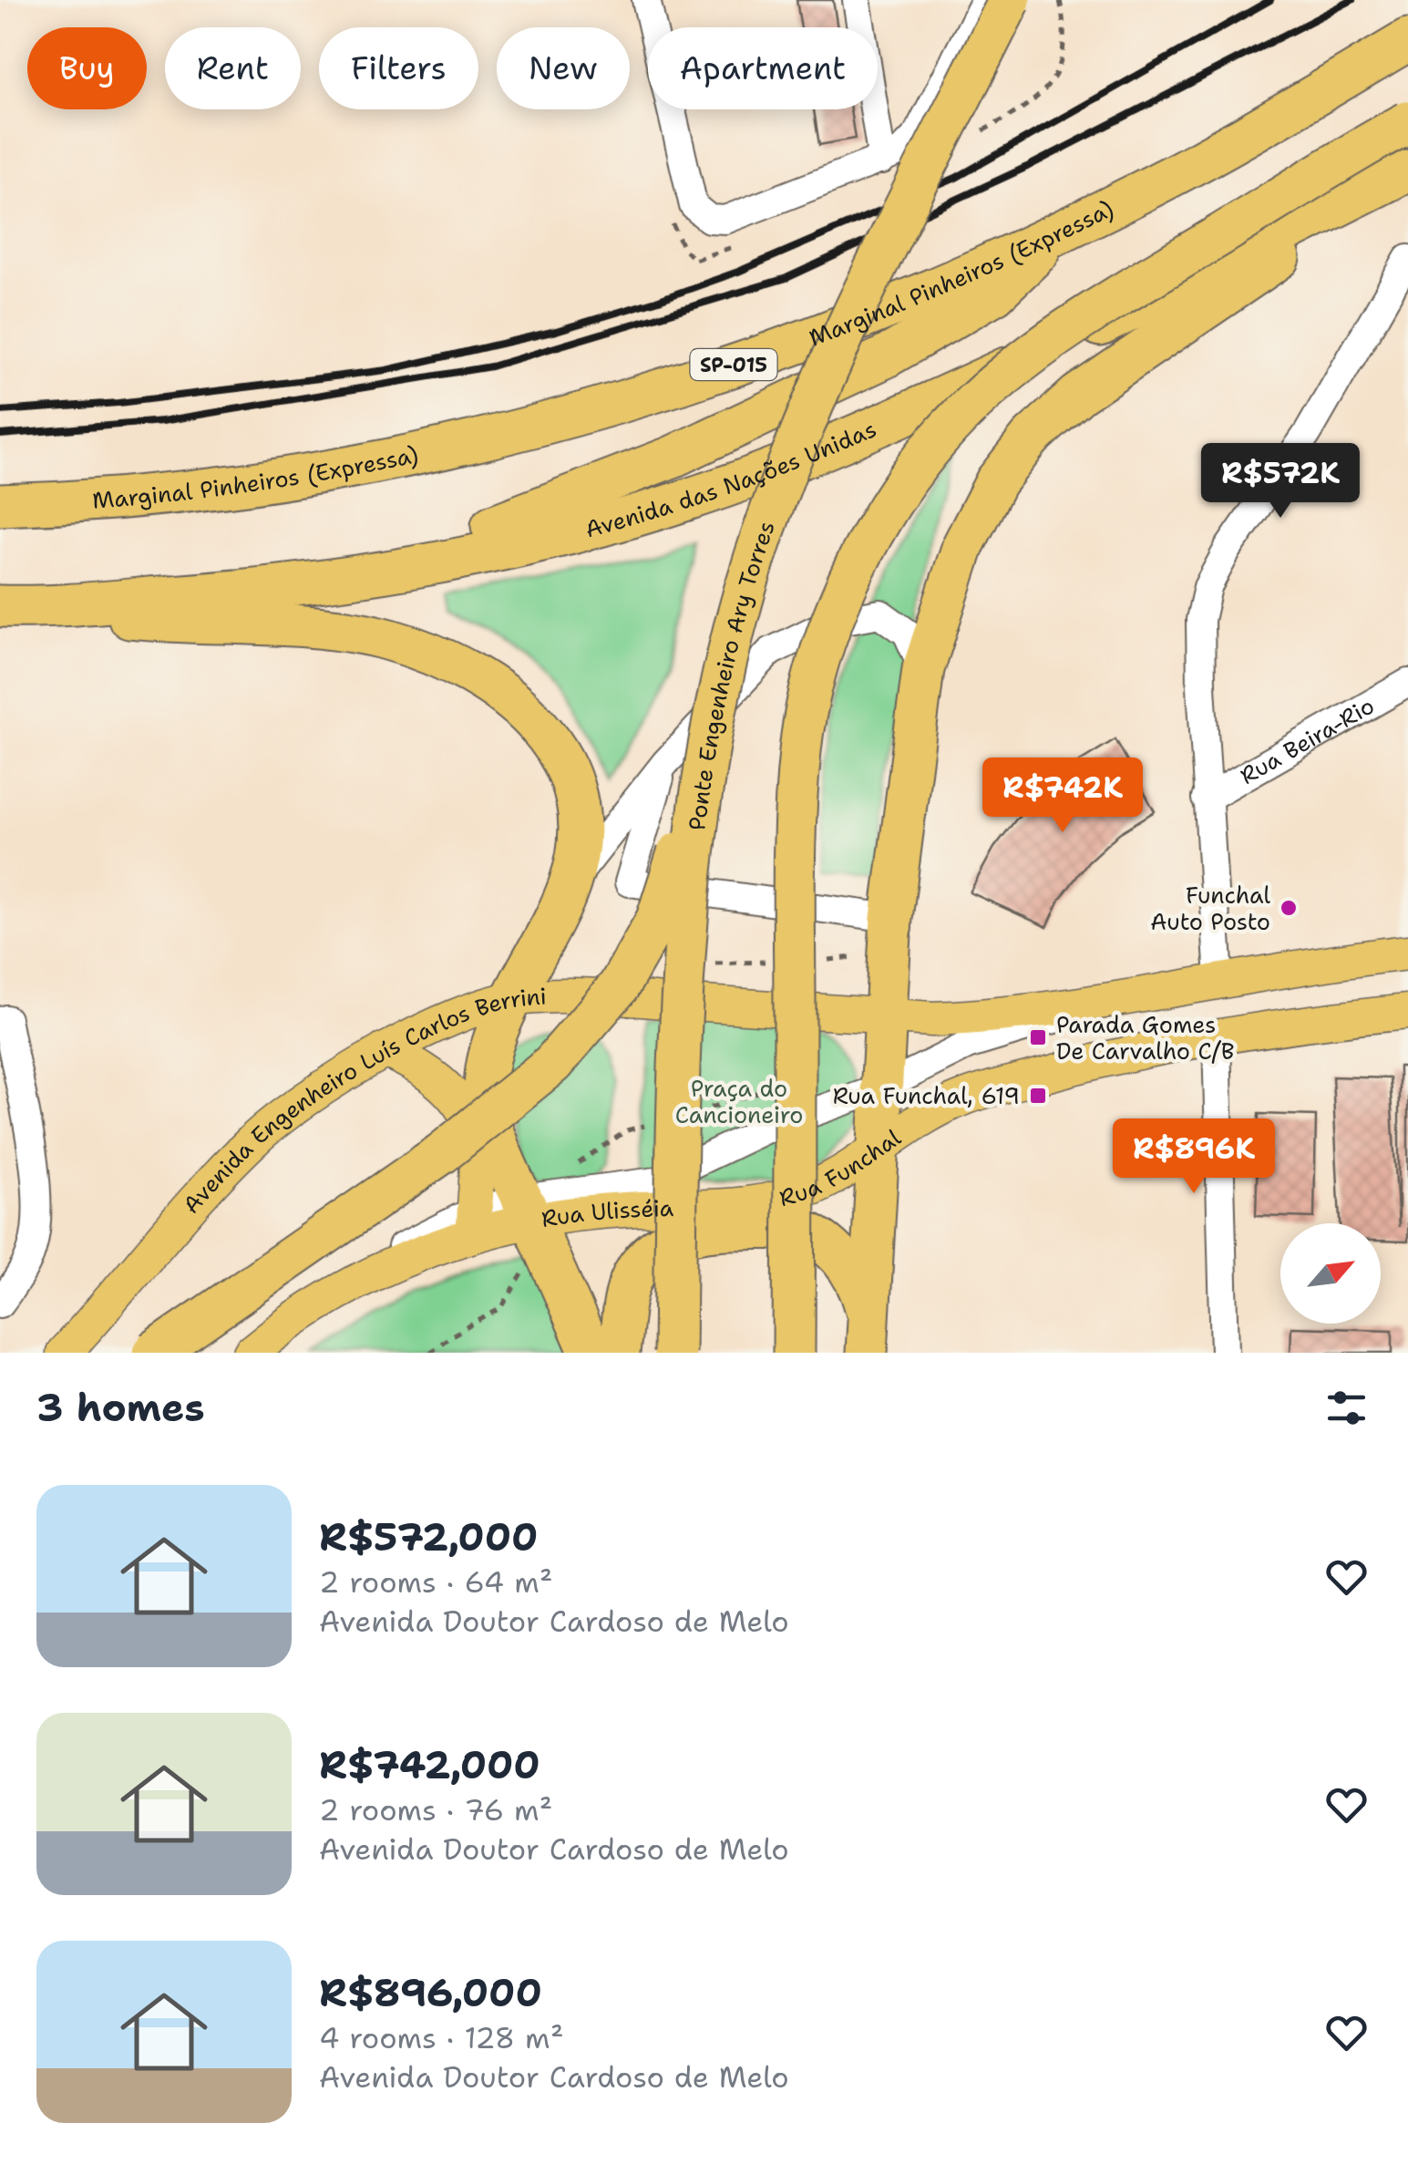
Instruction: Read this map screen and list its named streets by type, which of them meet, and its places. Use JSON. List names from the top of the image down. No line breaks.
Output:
{"streets":{"highway":["Marginal Pinheiros (Expressa)","SP-015","Avenida das Nações Unidas","Ponte Engenheiro Ary Torres"],"main road":["Avenida Engenheiro Luís Carlos Berrini","Rua Funchal","Rua Ulisséia"],"street":["Rua Beira-Rio"]},"crossings":[["Rua Funchal","Rua Ulisséia"]],"parks":["Praça do Cancioneiro"],"places":{"other":["Funchal Auto Posto"],"transit":["Parada Gomes De Carvalho C/B","Rua Funchal, 619"]},"north":"top right","page":{"chip":["Buy","Rent","Filters","New","Apartment"],"price":["R$572K","R$742K","R$896K"],"heading":"3 homes","list":[{"name":"R$572,000","note":"2 rooms · 64 m² · Avenida Doutor Cardoso de Melo"},{"name":"R$742,000","note":"2 rooms · 76 m² · Avenida Doutor Cardoso de Melo"},{"name":"R$896,000","note":"4 rooms · 128 m² · Avenida Doutor Cardoso de Melo"}]}}
